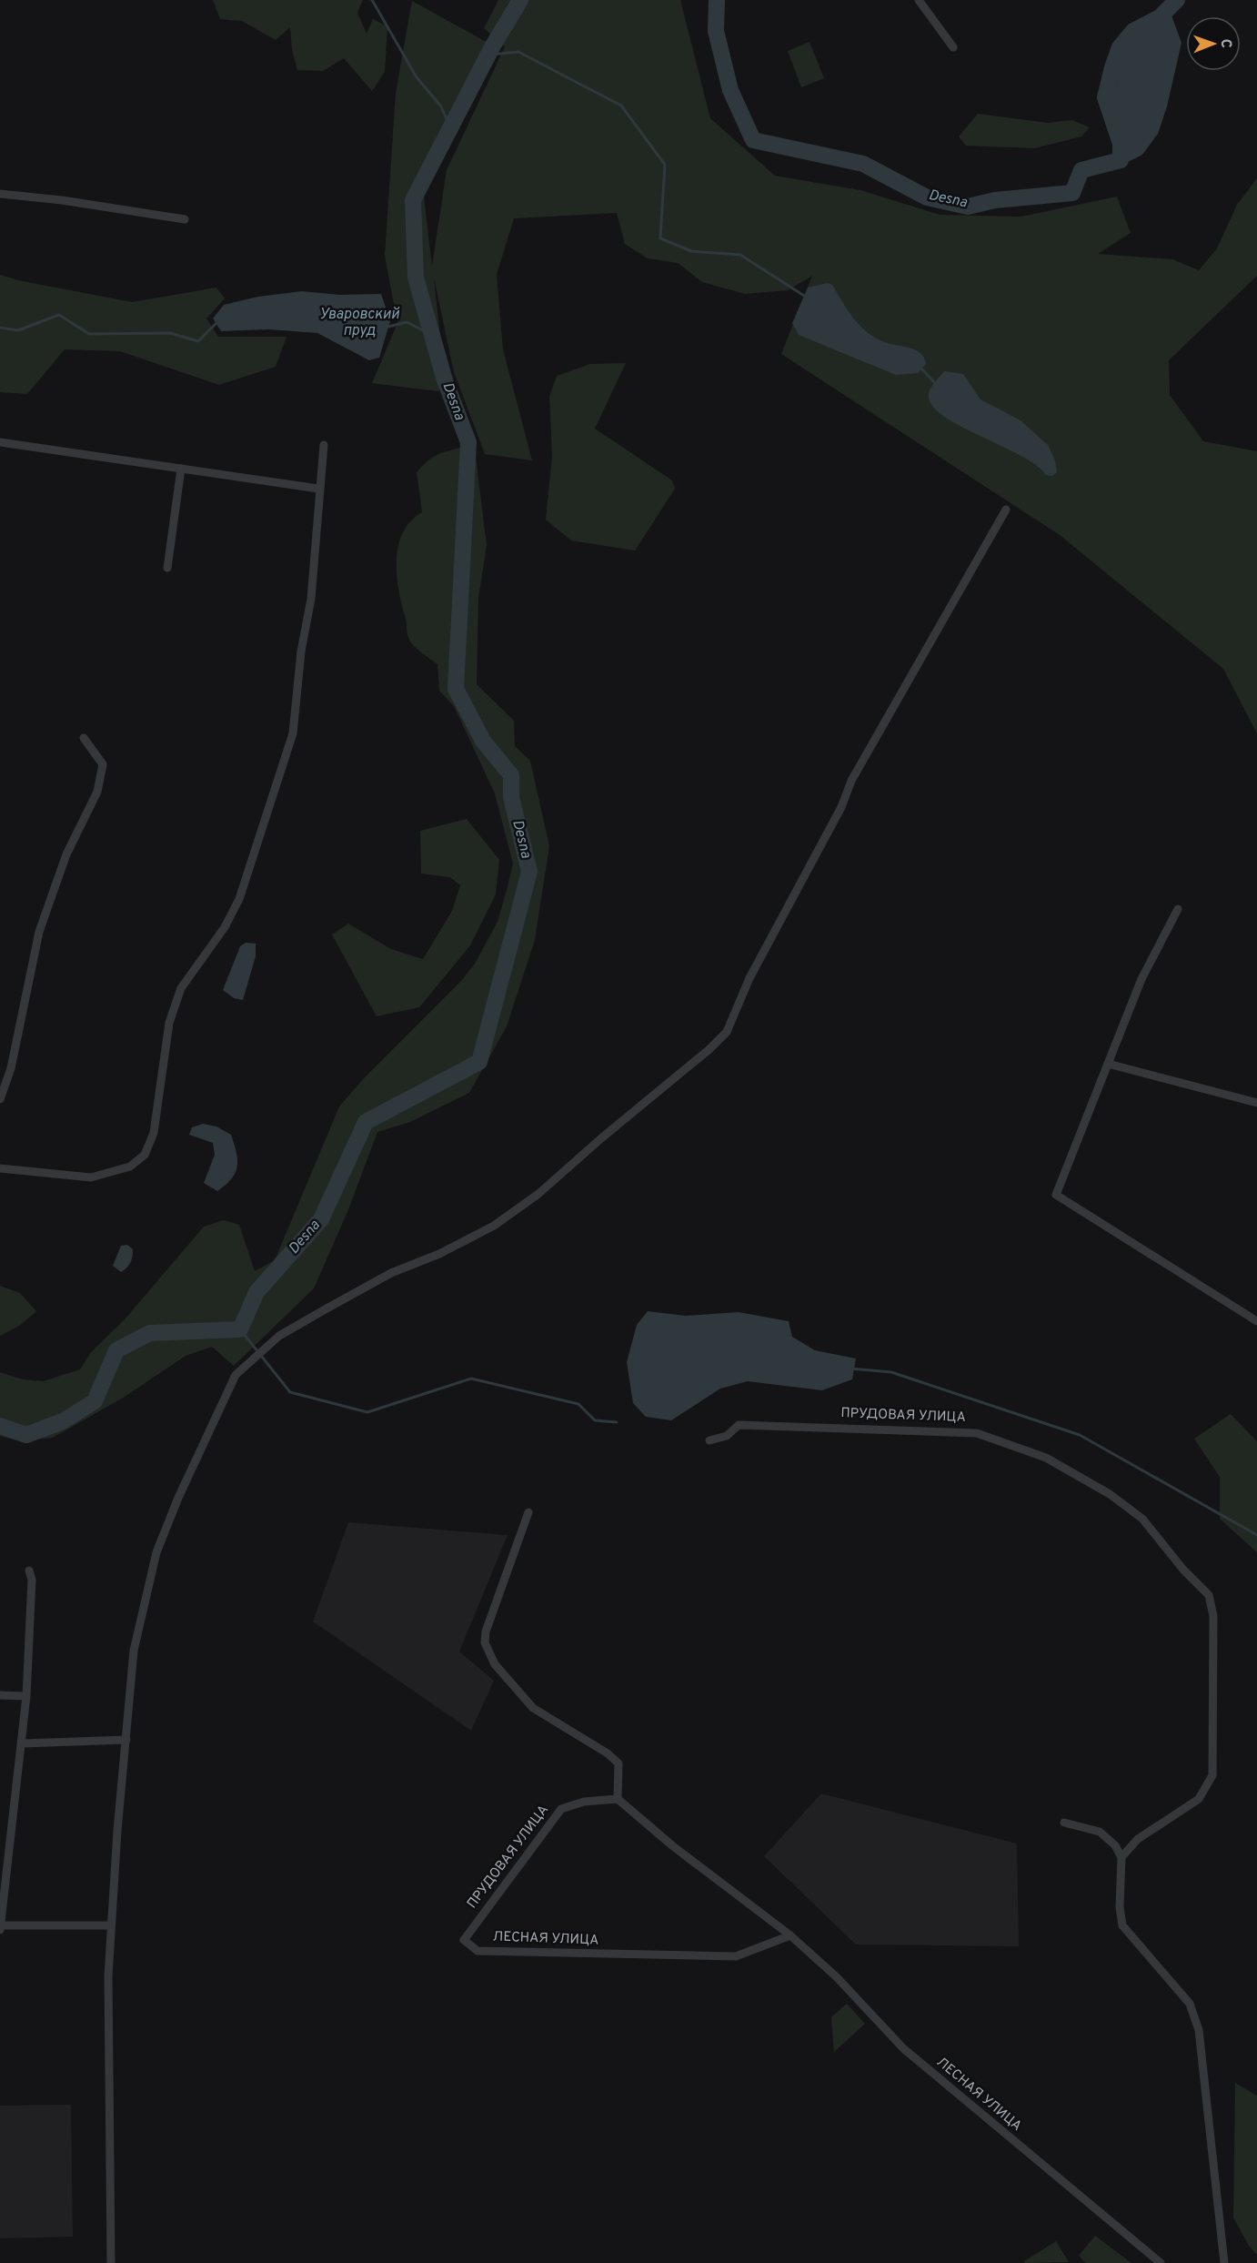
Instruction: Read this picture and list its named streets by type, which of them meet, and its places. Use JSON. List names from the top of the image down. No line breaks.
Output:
{"streets":{"street":["ПРУДОВАЯ УЛИЦА","ЛЕСНАЯ УЛИЦА"]},"crossings":[["ПРУДОВАЯ УЛИЦА","ЛЕСНАЯ УЛИЦА"]],"water":["Desna","Уваровский пруд"],"north":"right"}
